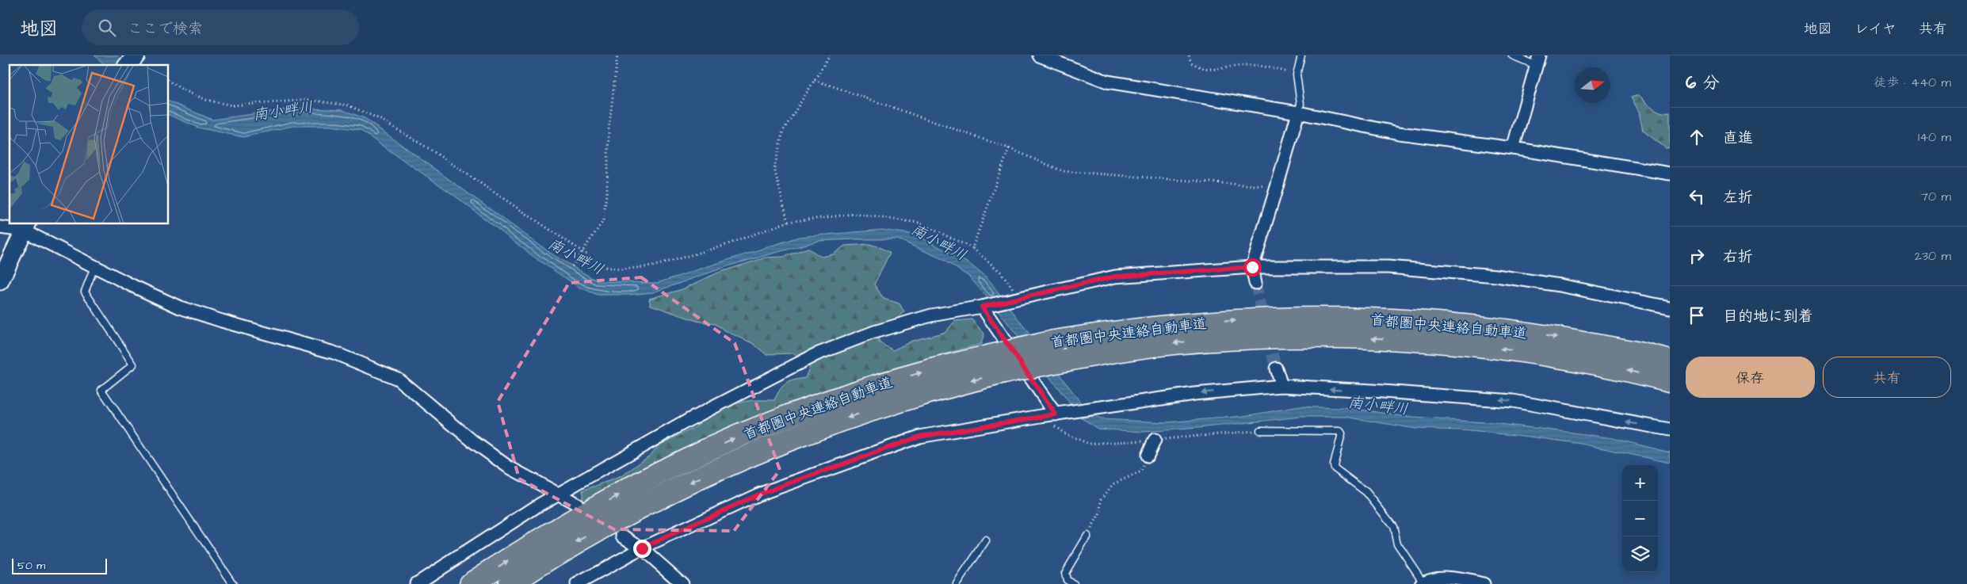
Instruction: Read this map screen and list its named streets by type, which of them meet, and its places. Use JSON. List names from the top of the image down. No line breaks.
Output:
{"streets":{"highway":["首都圏中央連絡自動車道"]},"water":["南小畔川"],"scale_bar":"50 m","north":"right","page":{"header":"地図","search":"ここで検索","nav":["地図","レイヤ","共有"],"heading":["6 分","徒歩 · 440 m"],"list":[["直進","140 m"],["左折","70 m"],["右折","230 m"],"目的地に到着"],"buttons":["保存","共有"],"map_buttons":["+","−"],"scale":"50 m"}}
